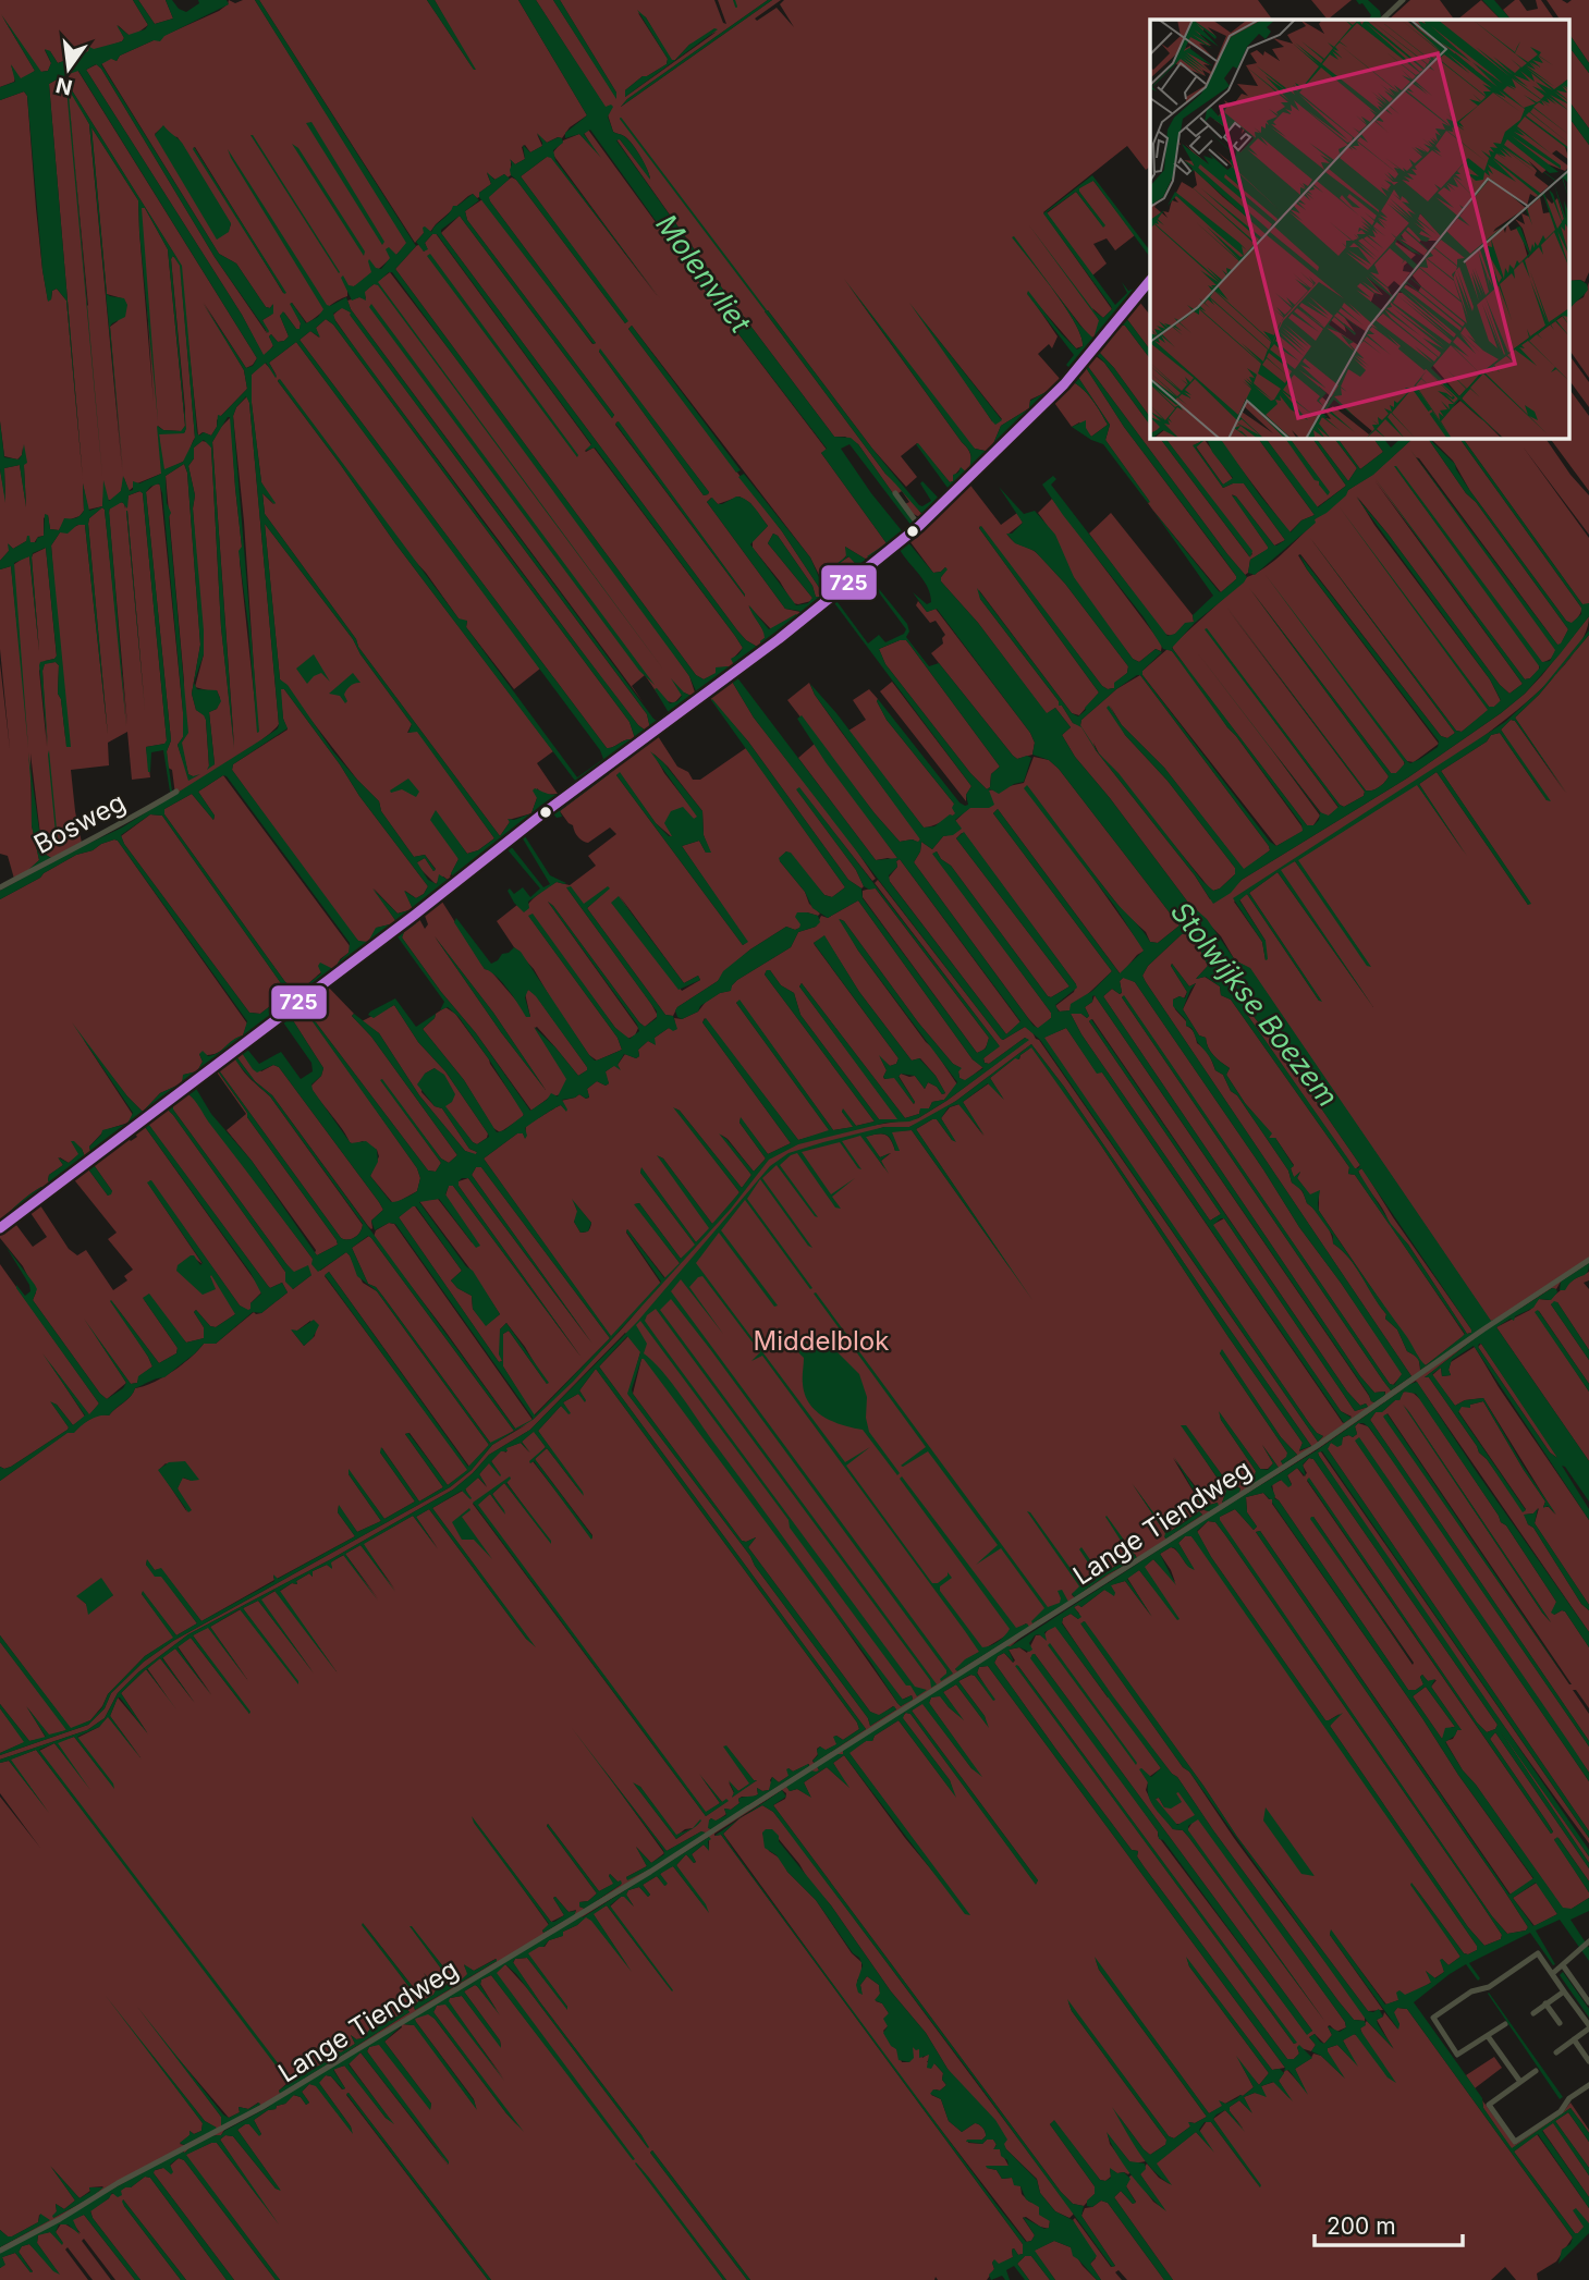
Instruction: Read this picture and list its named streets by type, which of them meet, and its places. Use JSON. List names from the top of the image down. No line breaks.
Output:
{"streets":{"street":["Bosweg","Lange Tiendweg"]},"water":["Molenvliet","Stolwijkse Boezem"],"parks":["Middelblok"],"lines":["transit line 725"],"scale_bar":"200 m","north":"bottom"}
